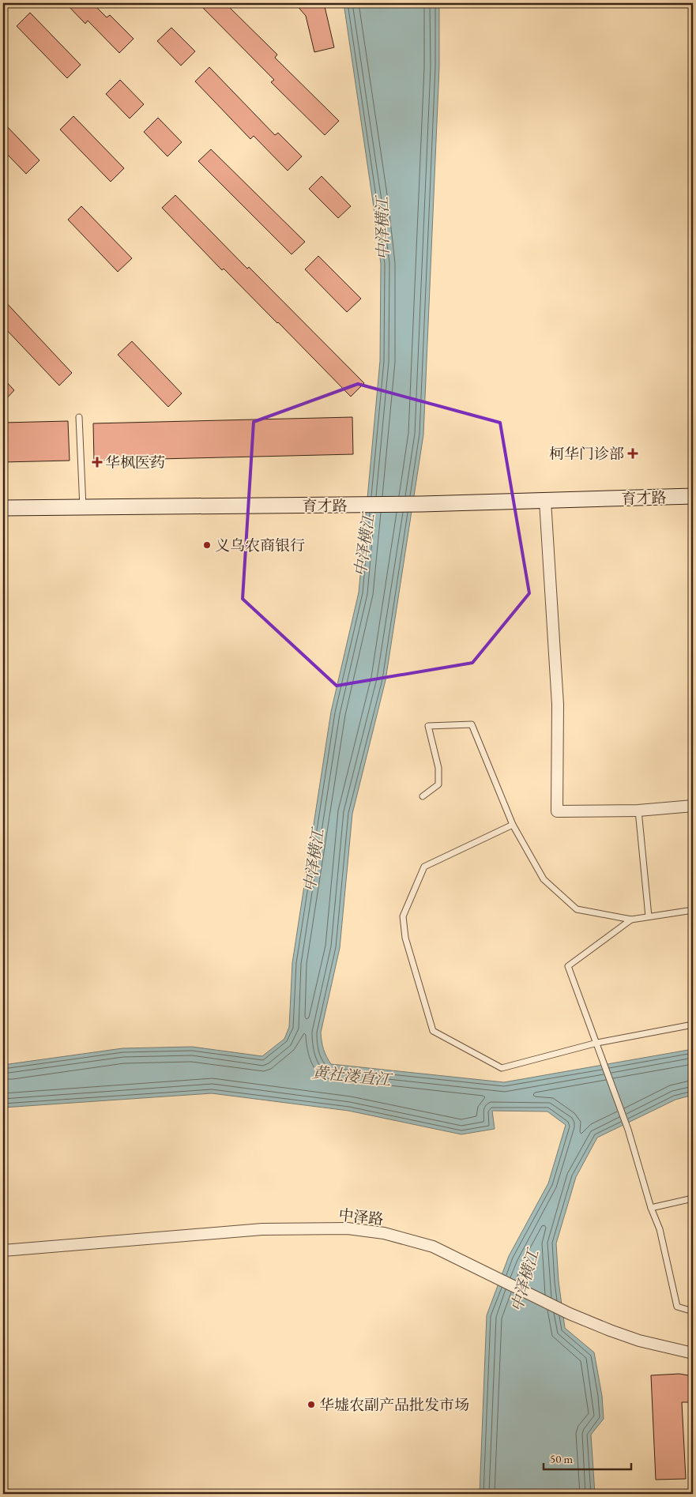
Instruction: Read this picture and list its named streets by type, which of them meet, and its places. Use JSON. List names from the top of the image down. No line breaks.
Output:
{"streets":{"street":["育才路","中泽路"]},"water":["中泽横江","黄社溇直江"],"places":{"health":["柯华门诊部","华枫医药"],"other":["义乌农商银行","华墟农副产品批发市场"]},"scale_bar":"50 m"}
